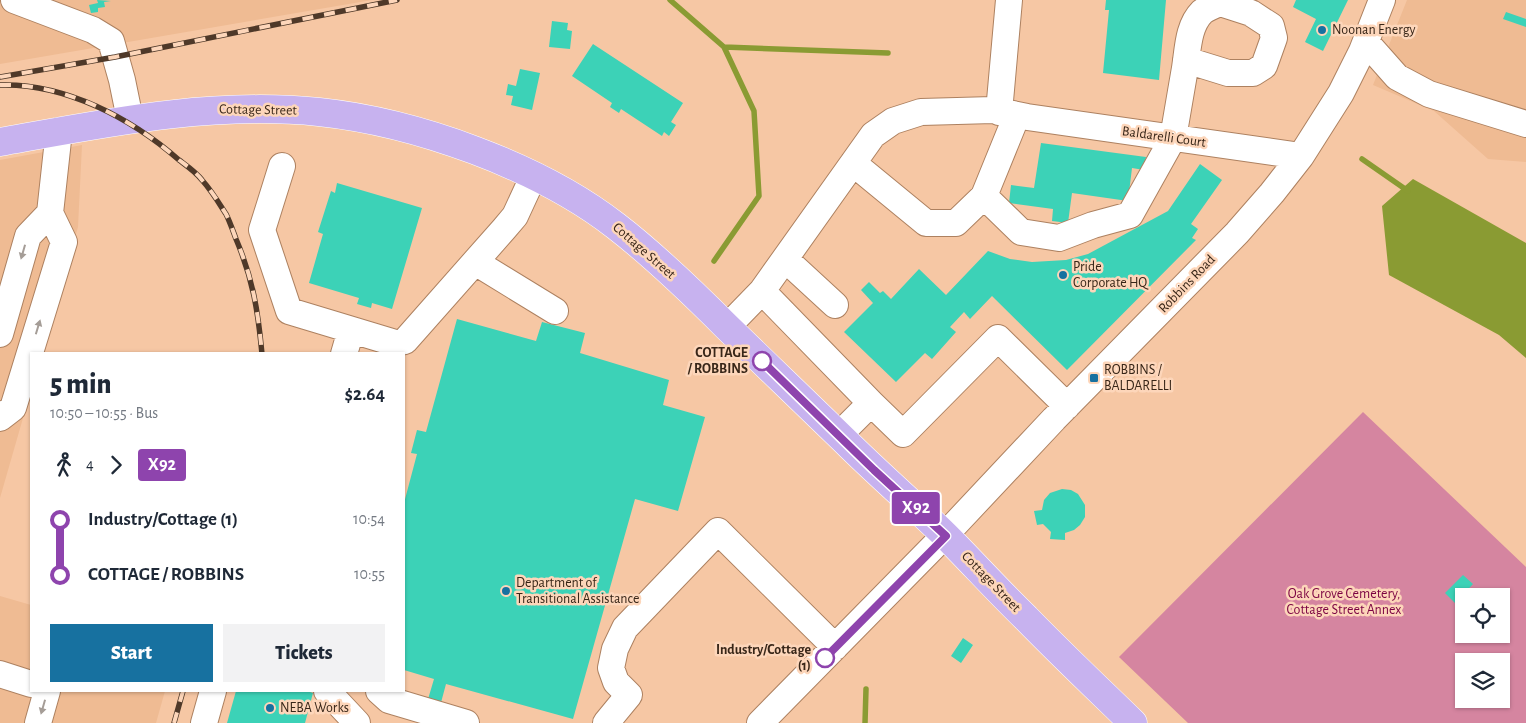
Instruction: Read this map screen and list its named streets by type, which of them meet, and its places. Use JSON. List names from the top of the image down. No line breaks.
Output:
{"streets":{"main road":["Cottage Street"],"street":["Baldarelli Court","Robbins Road"]},"crossings":[["Cottage Street","Baldarelli Court"],["Cottage Street","Robbins Road"],["Baldarelli Court","Robbins Road"]],"parks":["Oak Grove Cemetery, Cottage Street Annex"],"places":{"other":["Noonan Energy","Pride Corporate HQ","COTTAGE / ROBBINS","Department of Transitional Assistance","Industry/Cottage (1)","NEBA Works"],"transit":["ROBBINS / BALDARELLI"]},"lines":["bus line X92"],"page":{"on_map":"X92","heading":["5 min","10:50 – 10:55 · Bus","$2.64"],"legs":["4","X92"],"list":[{"name":"Industry/Cottage (1)","value":"10:54"},{"name":"COTTAGE / ROBBINS","value":"10:55"}],"buttons":["Start","Tickets"]}}
